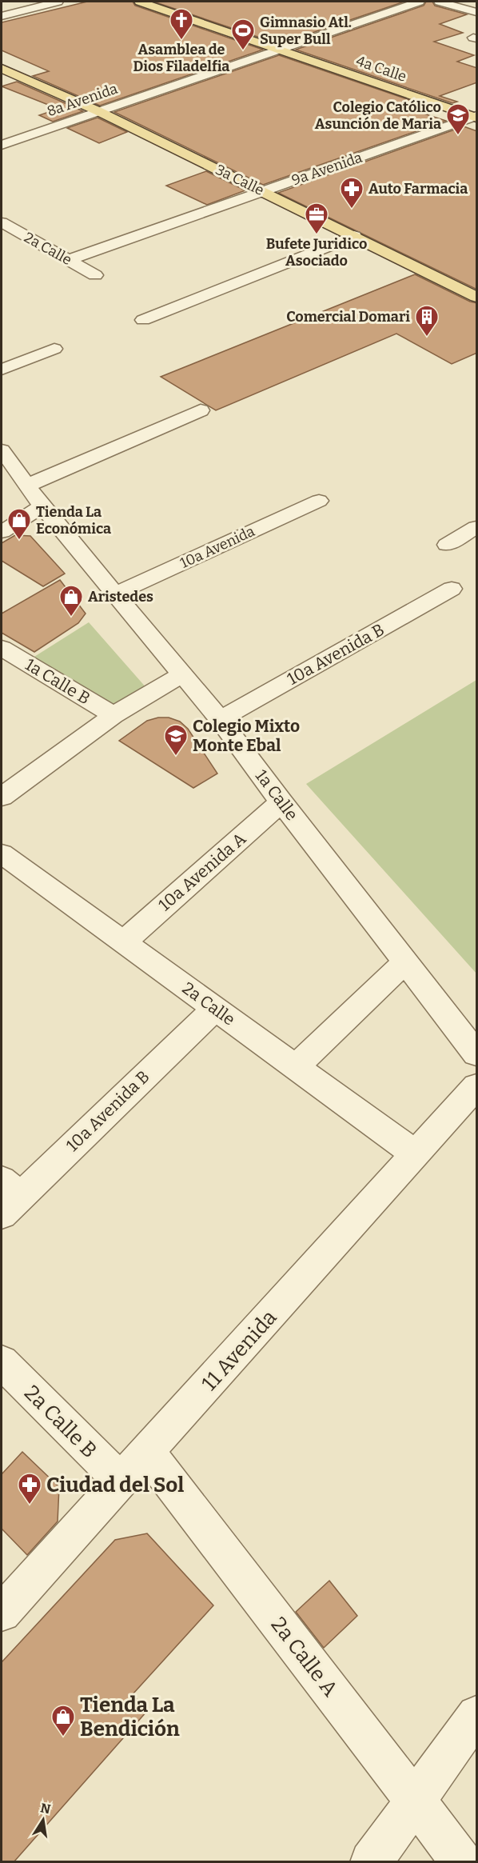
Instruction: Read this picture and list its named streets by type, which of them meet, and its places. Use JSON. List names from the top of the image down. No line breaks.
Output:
{"streets":{"main road":["4a Calle","3a Calle"],"street":["8a Avenida","9a Avenida","2a Calle","10a Avenida","10a Avenida B","1a Calle B","1a Calle","10a Avenida A","11 Avenida","2a Calle B","2a Calle A"]},"crossings":[["4a Calle","8a Avenida"],["4a Calle","9a Avenida"],["8a Avenida","3a Calle"],["9a Avenida","3a Calle"],["9a Avenida","2a Calle"],["2a Calle","10a Avenida B"],["2a Calle","10a Avenida A"],["2a Calle","11 Avenida"],["10a Avenida","1a Calle"],["10a Avenida B","1a Calle"],["1a Calle","10a Avenida A"],["11 Avenida","2a Calle B"],["11 Avenida","2a Calle A"]],"places":{"church":["Asamblea de Dios Filadelfia"],"sports":["Gimnasio Atl. Super Bull"],"school or university":["Colegio Católico Asunción de Maria","Colegio Mixto Monte Ebal"],"pharmacy":["Auto Farmacia","Ciudad del Sol"],"office":["Bufete Juridico Asociado"],"building":["Comercial Domari"],"shop":["Tienda La Económica","Aristedes","Tienda La Bendición"]},"north":"top"}
